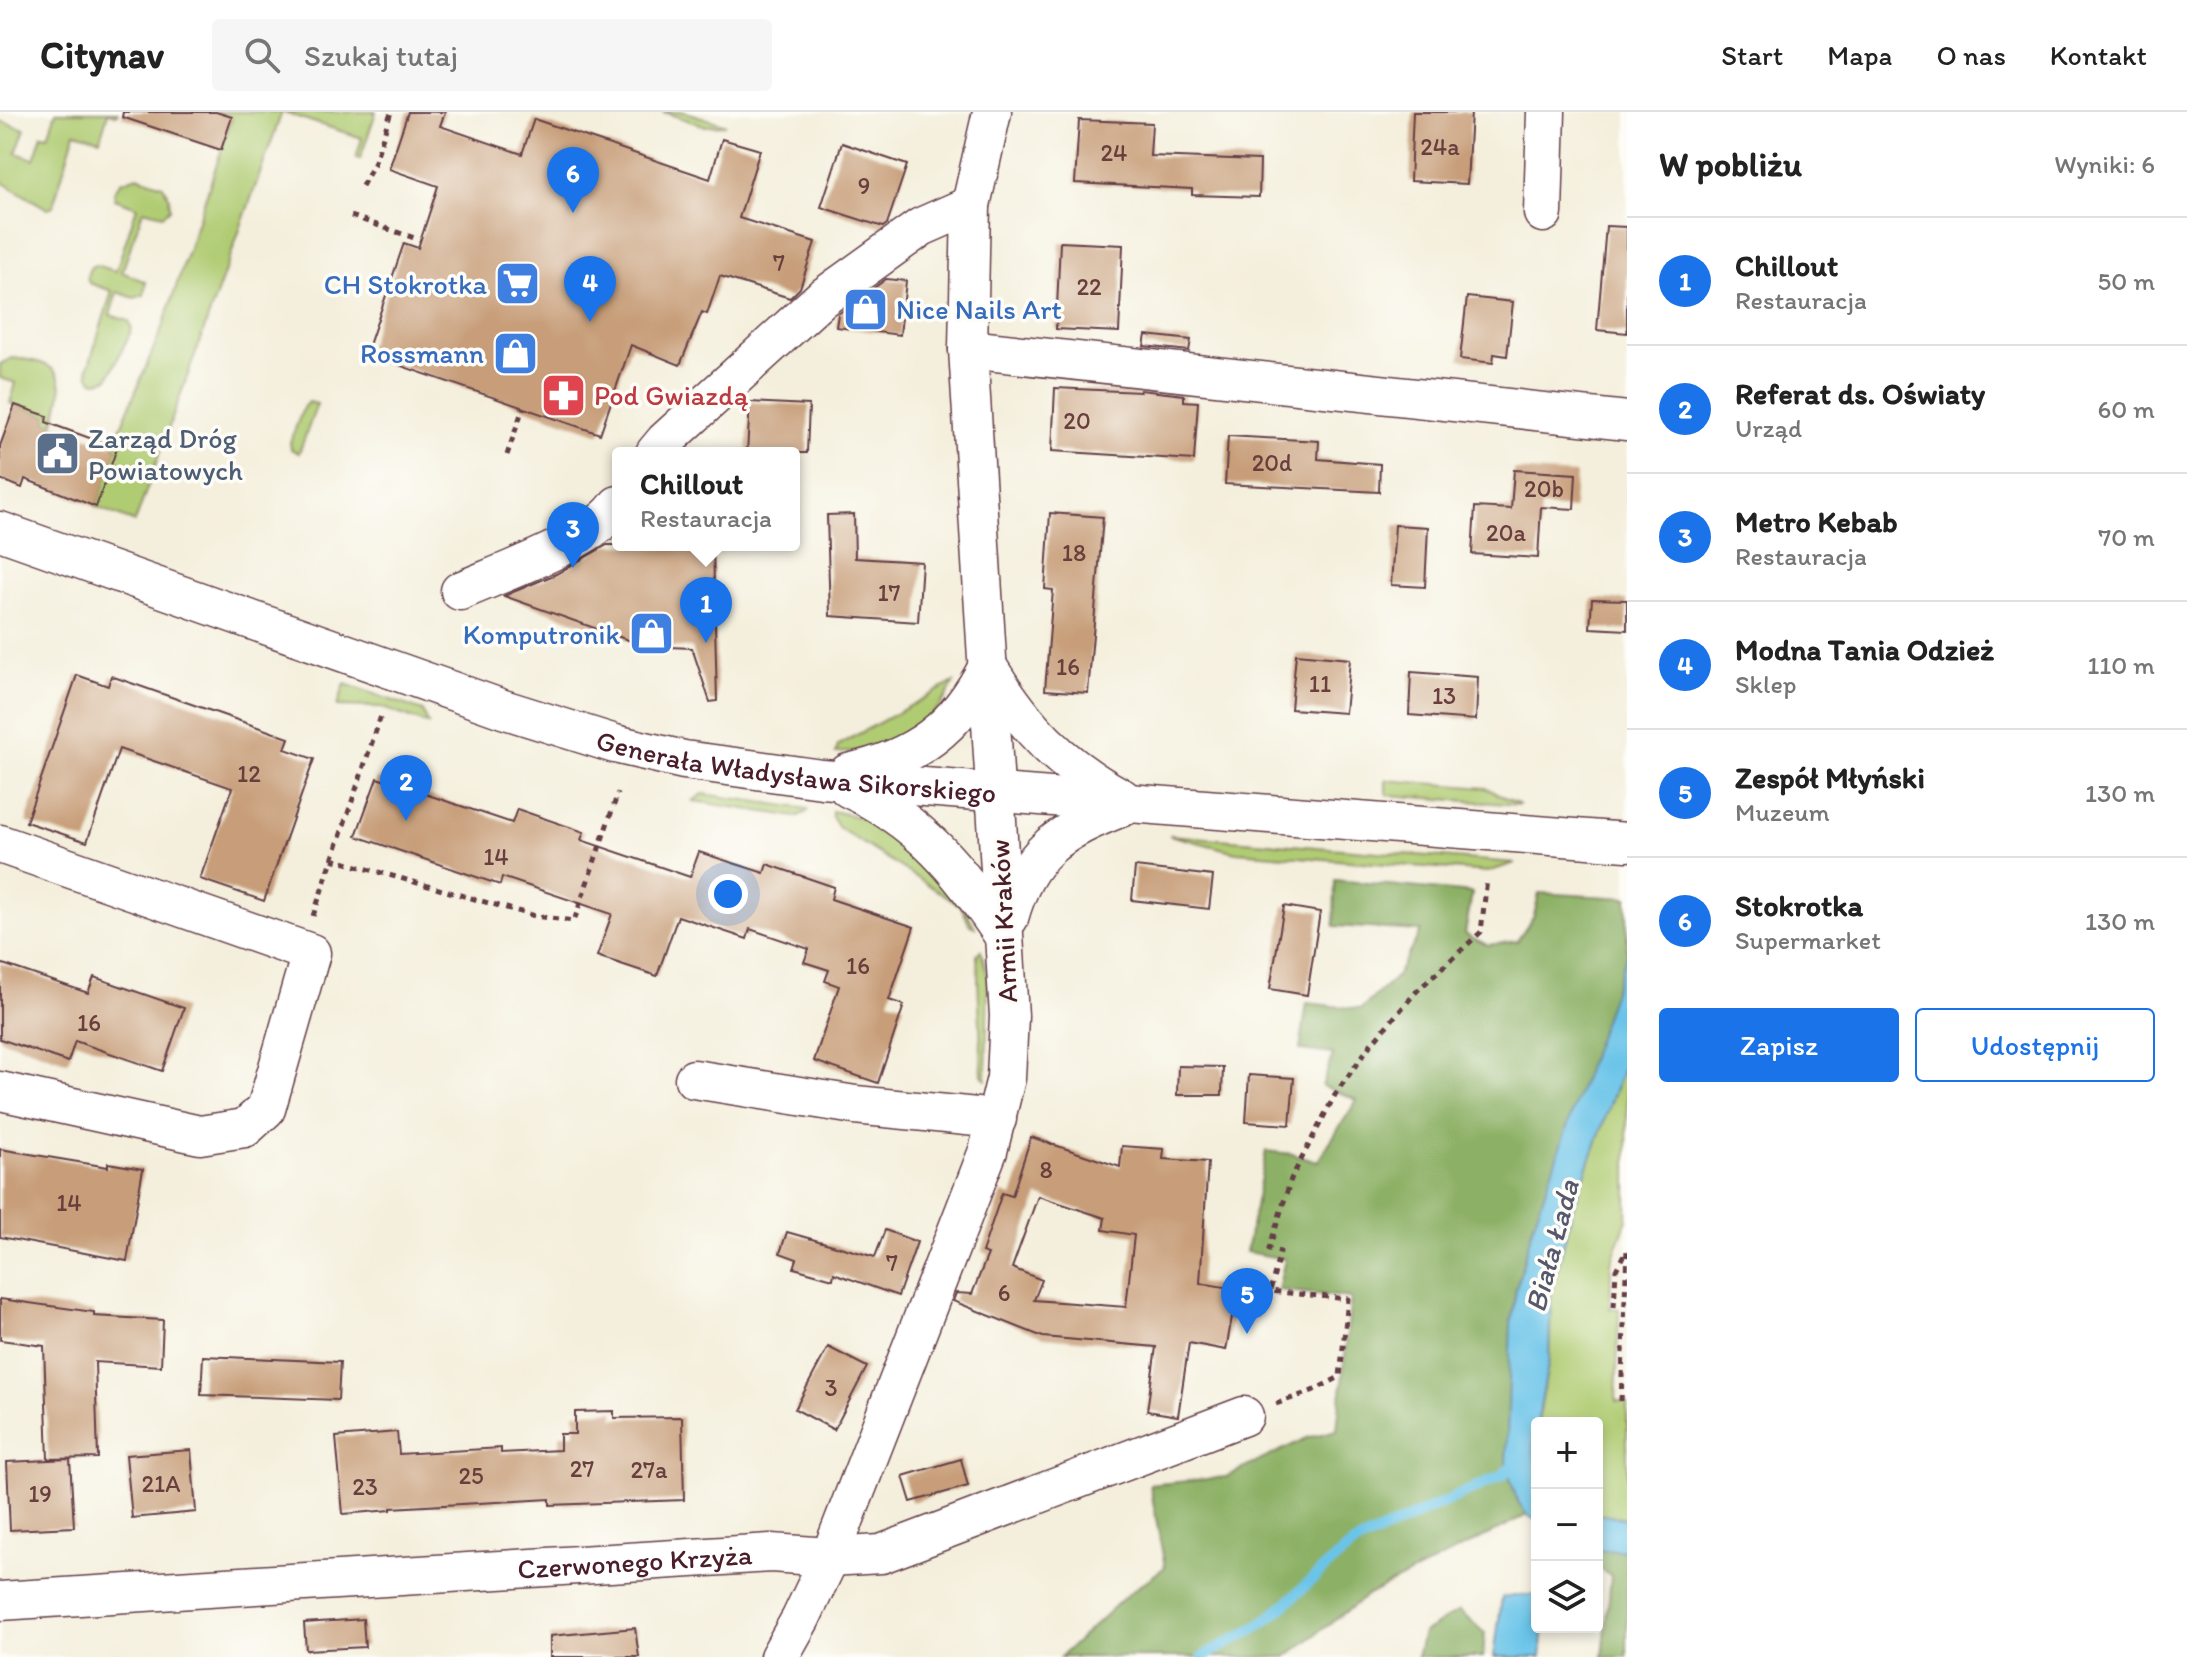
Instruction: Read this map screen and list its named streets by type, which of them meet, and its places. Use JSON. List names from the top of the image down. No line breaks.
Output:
{"streets":{"street":["Generała Władysława Sikorskiego","Armii Kraków","Czerwonego Krzyża"]},"crossings":[["Generała Władysława Sikorskiego","Armii Kraków"],["Armii Kraków","Czerwonego Krzyża"]],"water":["Biała Łada"],"places":{"supermarket":["CH Stokrotka"],"shop":["Nice Nails Art","Rossmann","Komputronik"],"pharmacy":["Pod Gwiazdą"],"public building":["Zarząd Dróg Powiatowych"]},"house_numbers":["24a","24","9","7","22","20","20d","20b","20a","18","17","16","11","13","12","14","16","16","8","14","7","6","3","27","27a","25","21A","23","19"],"page":{"header":"Citynav","search":"Szukaj tutaj","nav":["Start","Mapa","O nas","Kontakt"],"heading":["W pobliżu","Wyniki: 6"],"pins":["6","4","3","1","2","5"],"list":[{"mark":"1","name":"Chillout","note":"Restauracja","value":"50 m"},{"mark":"2","name":"Referat ds. Oświaty","note":"Urząd","value":"60 m"},{"mark":"3","name":"Metro Kebab","note":"Restauracja","value":"70 m"},{"mark":"4","name":"Modna Tania Odzież","note":"Sklep","value":"110 m"},{"mark":"5","name":"Zespół Młyński","note":"Muzeum","value":"130 m"},{"mark":"6","name":"Stokrotka","note":"Supermarket","value":"130 m"}],"popup":["Chillout","Restauracja"],"buttons":["Zapisz","Udostępnij"],"map_buttons":["+","−"]}}
